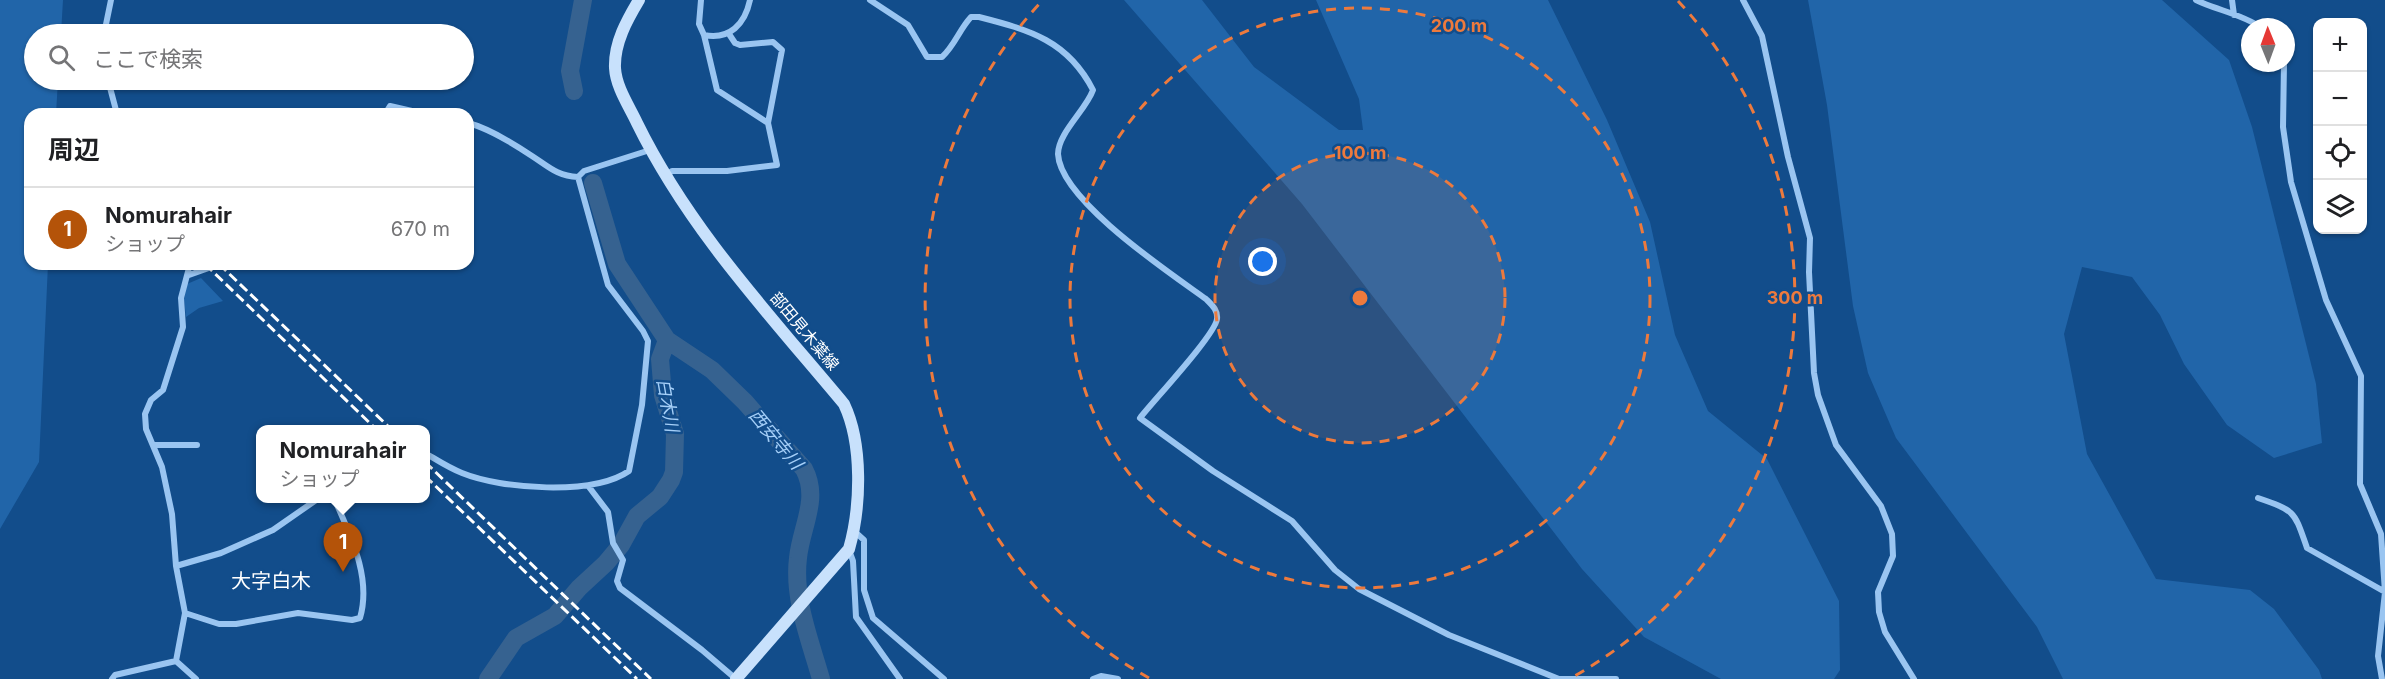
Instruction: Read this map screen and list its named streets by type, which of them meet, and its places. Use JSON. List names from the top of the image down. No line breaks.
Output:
{"streets":{"main road":["部田見木葉線"]},"districts":["大字白木"],"water":["白木川","西安寺川"],"north":"top","page":{"map_buttons":["+","−"],"search":"ここで検索","heading":"周辺","list":[{"mark":"1","name":"Nomurahair","note":"ショップ","value":"670 m"}],"popup":["Nomurahair","ショップ"],"pins":"1"},"rings":["200 m","100 m","300 m"]}
